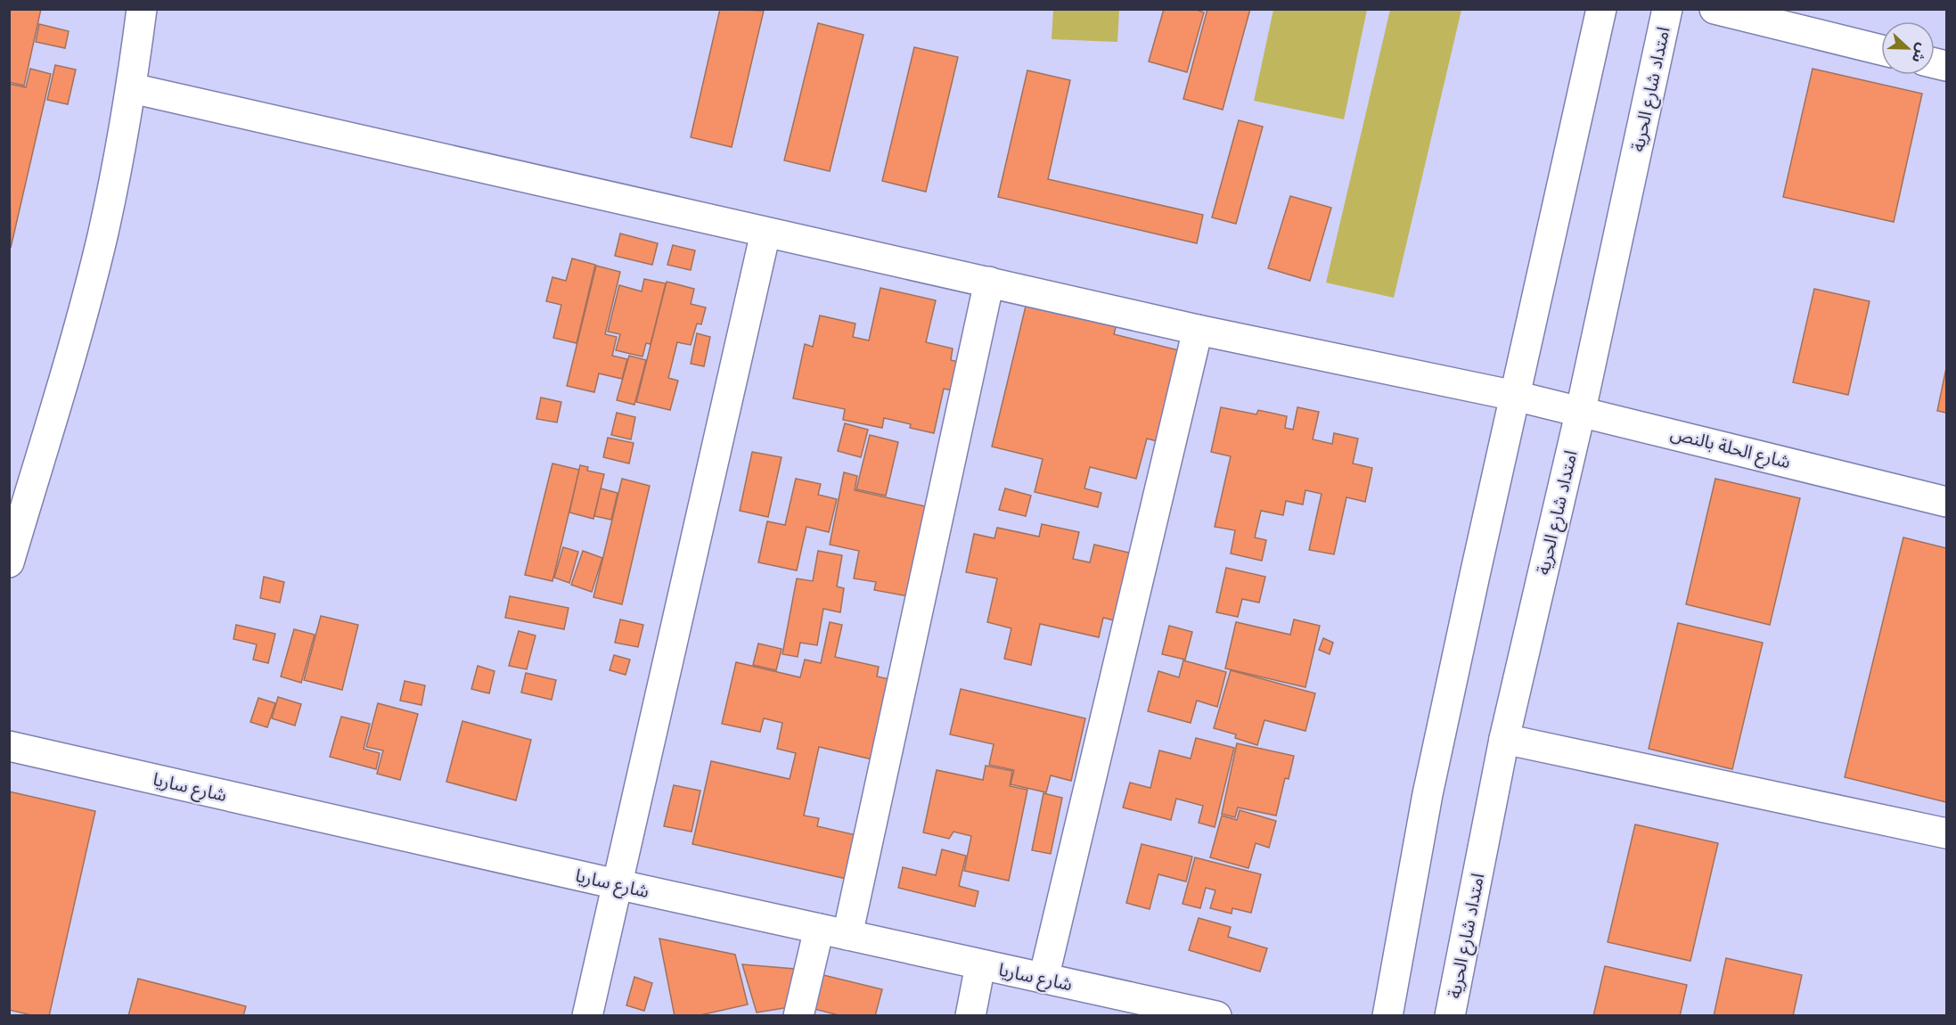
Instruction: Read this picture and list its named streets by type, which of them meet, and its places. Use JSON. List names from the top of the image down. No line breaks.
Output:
{"streets":{"street":["امتداد شارع الحرية","شارع الحلة بالنص","شارع ساريا"]},"crossings":[["امتداد شارع الحرية","شارع الحلة بالنص"]],"north":"right"}
